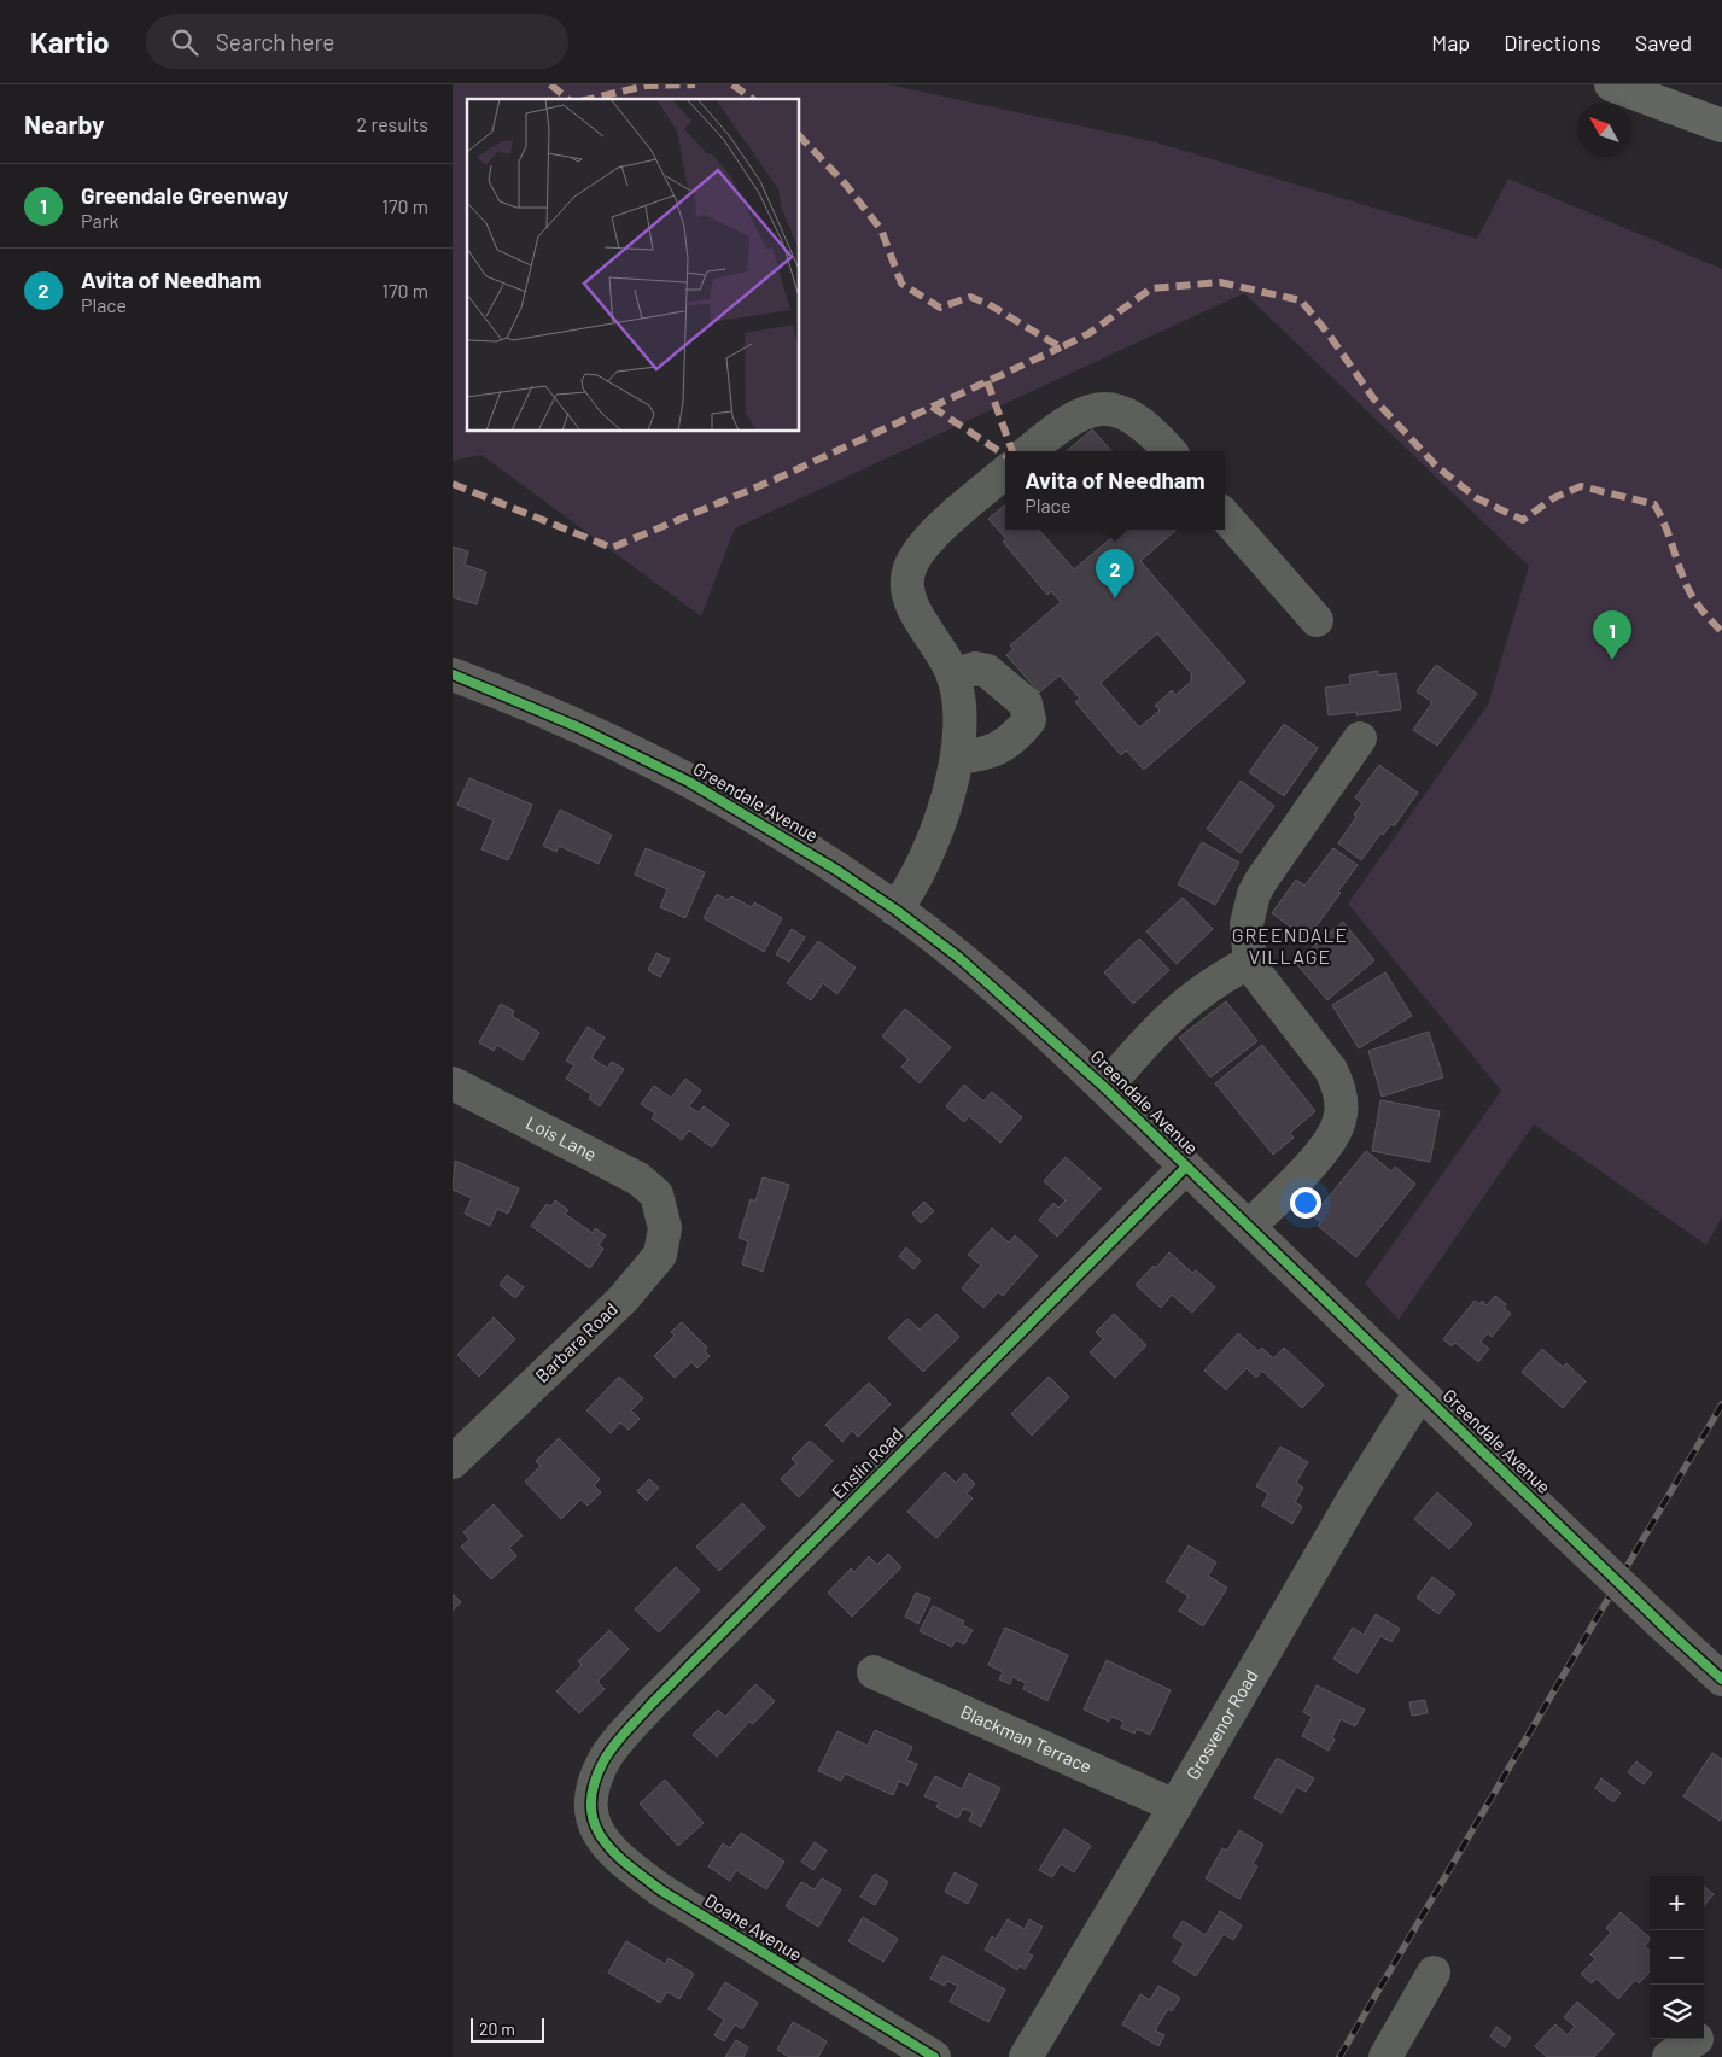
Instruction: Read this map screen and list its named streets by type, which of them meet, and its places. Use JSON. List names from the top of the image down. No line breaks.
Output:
{"streets":{"main road":["Greendale Avenue"],"street":["Lois Lane","Barbara Road","Enslin Road","Grosvenor Road","Blackman Terrace","Doane Avenue"]},"crossings":[["Greendale Avenue","Enslin Road"],["Greendale Avenue","Grosvenor Road"],["Lois Lane","Barbara Road"],["Enslin Road","Doane Avenue"],["Grosvenor Road","Blackman Terrace"]],"districts":["GREENDALE VILLAGE"],"scale_bar":"20 m","north":"top left","page":{"header":"Kartio","search":"Search here","nav":["Map","Directions","Saved"],"heading":["Nearby","2 results"],"list":[{"mark":"1","name":"Greendale Greenway","note":"Park","value":"170 m"},{"mark":"2","name":"Avita of Needham","note":"Place","value":"170 m"}],"popup":["Avita of Needham","Place"],"pins":["2","1"],"map_buttons":["+","−"],"scale":"20 m"}}
